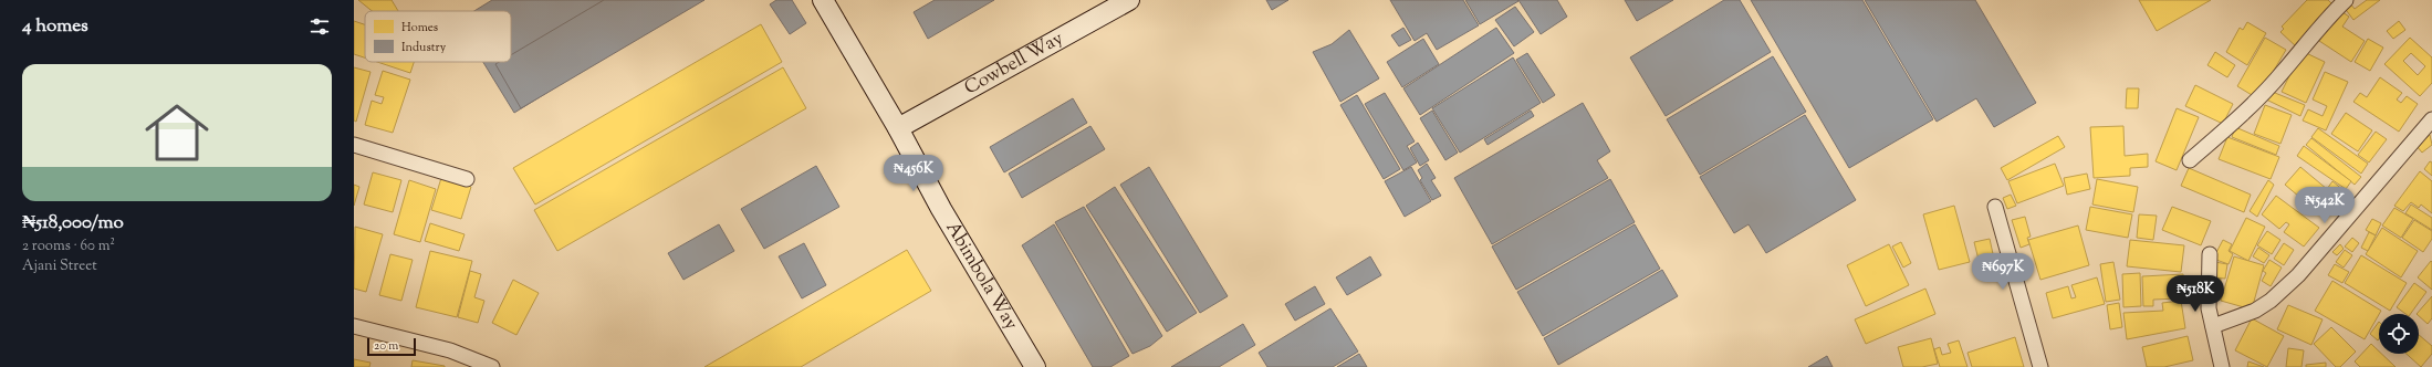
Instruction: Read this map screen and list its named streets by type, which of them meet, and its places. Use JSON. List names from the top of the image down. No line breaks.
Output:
{"streets":{"street":["Cowbell Way","Abimbola Way"]},"crossings":[["Cowbell Way","Abimbola Way"]],"legend":["Homes","Industry"],"scale_bar":"20 m","page":{"heading":"4 homes","list":[{"name":"₦518,000/mo","note":"2 rooms · 60 m² · Ajani Street"}],"price":["₦456K","₦542K","₦697K","₦518K"],"scale":"20 m"}}
